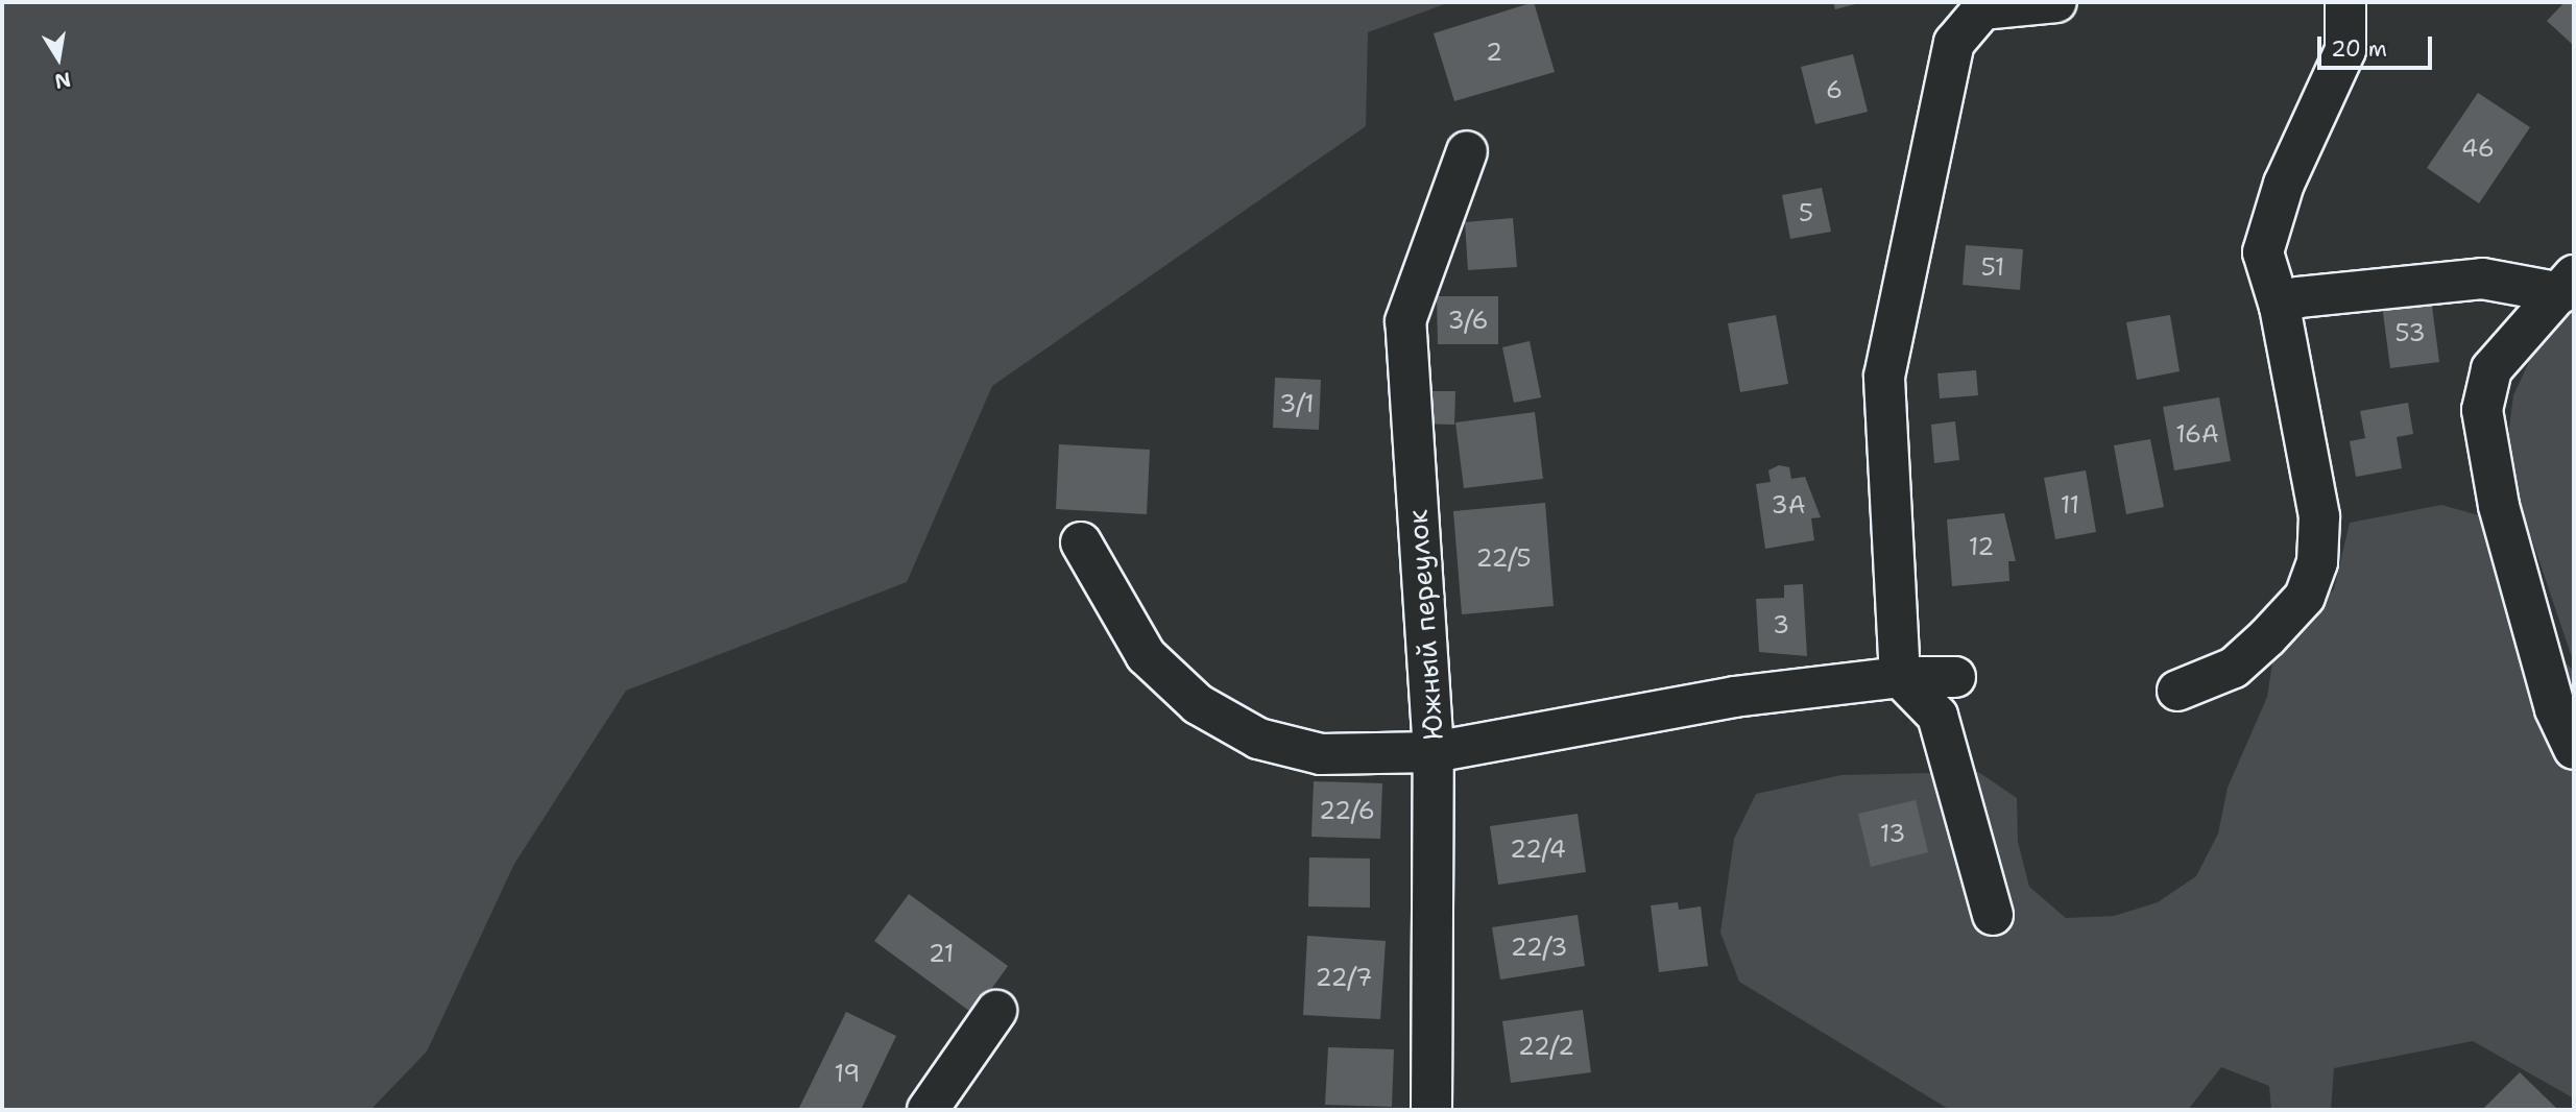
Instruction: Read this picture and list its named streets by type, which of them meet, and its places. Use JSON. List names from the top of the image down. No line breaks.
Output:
{"streets":{"street":["Южный переулок"]},"house_numbers":["2","6","46","5","51","3/6","53","3/1","16А","3А","11","12","22/5","3","22/6","13","22/4","22/3","21","22/7","22/2","19"],"scale_bar":"20 m","north":"bottom"}
